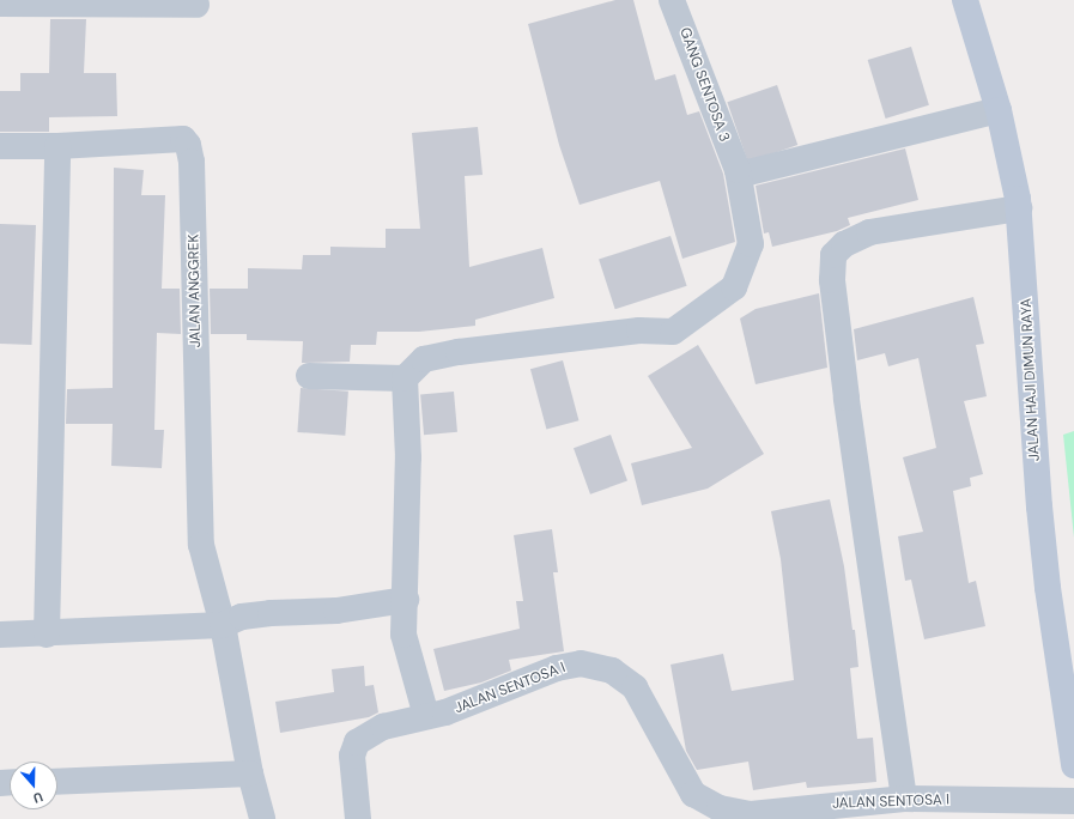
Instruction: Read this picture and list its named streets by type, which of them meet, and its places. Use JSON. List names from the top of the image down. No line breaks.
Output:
{"streets":{"street":["GANG SENTOSA 3","JALAN ANGGREK","JALAN HAJI DIMUN RAYA","JALAN SENTOSA I"]},"north":"bottom"}
